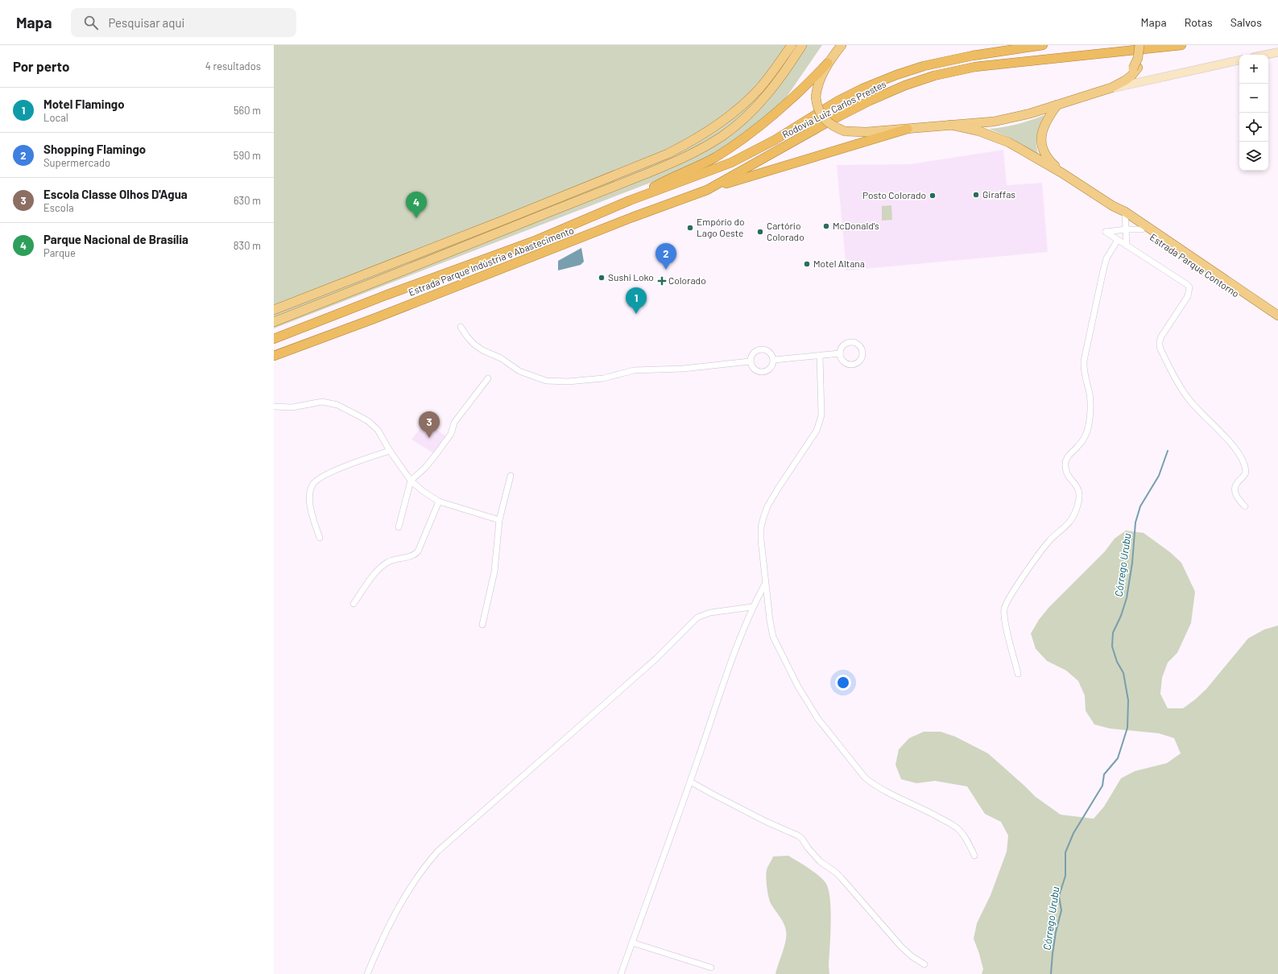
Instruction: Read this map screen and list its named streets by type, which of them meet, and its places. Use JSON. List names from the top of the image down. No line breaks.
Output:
{"streets":{"highway":["Rodovia Luiz Carlos Prestes","Estrada Parque Indústria e Abastecimento"],"main road":["Estrada Parque Contorno"]},"crossings":[["Rodovia Luiz Carlos Prestes","Estrada Parque Indústria e Abastecimento"]],"water":["Córrego Urubu"],"places":{"other":["Giraffas","Posto Colorado","McDonald's","Empório do Lago Oeste","Cartório Colorado","Motel Altana","Sushi Loko"],"health":["Colorado"]},"page":{"header":"Mapa","search":"Pesquisar aqui","nav":["Mapa","Rotas","Salvos"],"heading":["Por perto","4 resultados"],"map_buttons":["+","−"],"list":[{"mark":"1","name":"Motel Flamingo","note":"Local","value":"560 m"},{"mark":"2","name":"Shopping Flamingo","note":"Supermercado","value":"590 m"},{"mark":"3","name":"Escola Classe Olhos D'Agua","note":"Escola","value":"630 m"},{"mark":"4","name":"Parque Nacional de Brasília","note":"Parque","value":"830 m"}],"pins":["4","2","1","3"]}}
